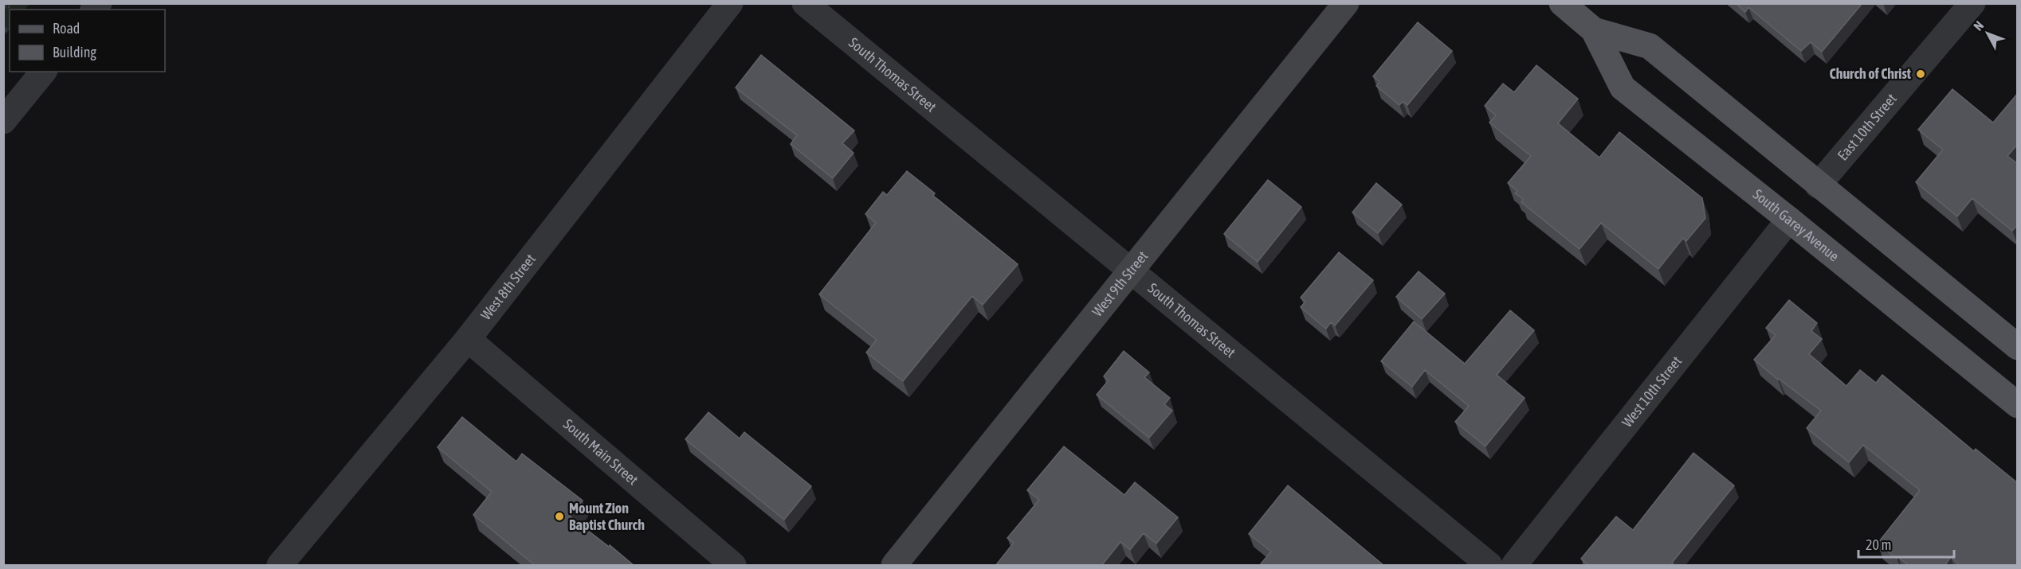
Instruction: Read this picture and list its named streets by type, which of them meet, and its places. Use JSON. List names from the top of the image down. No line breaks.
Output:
{"streets":{"main road":["South Garey Avenue"],"street":["South Thomas Street","East 10th Street","West 9th Street","West 8th Street","West 10th Street","South Main Street"]},"crossings":[["South Thomas Street","West 9th Street"],["East 10th Street","South Garey Avenue"],["South Garey Avenue","West 10th Street"],["West 8th Street","South Main Street"]],"places":["Church of Christ","Mount Zion Baptist Church"],"legend":["Road","Building"],"scale_bar":"20 m","north":"top left"}
